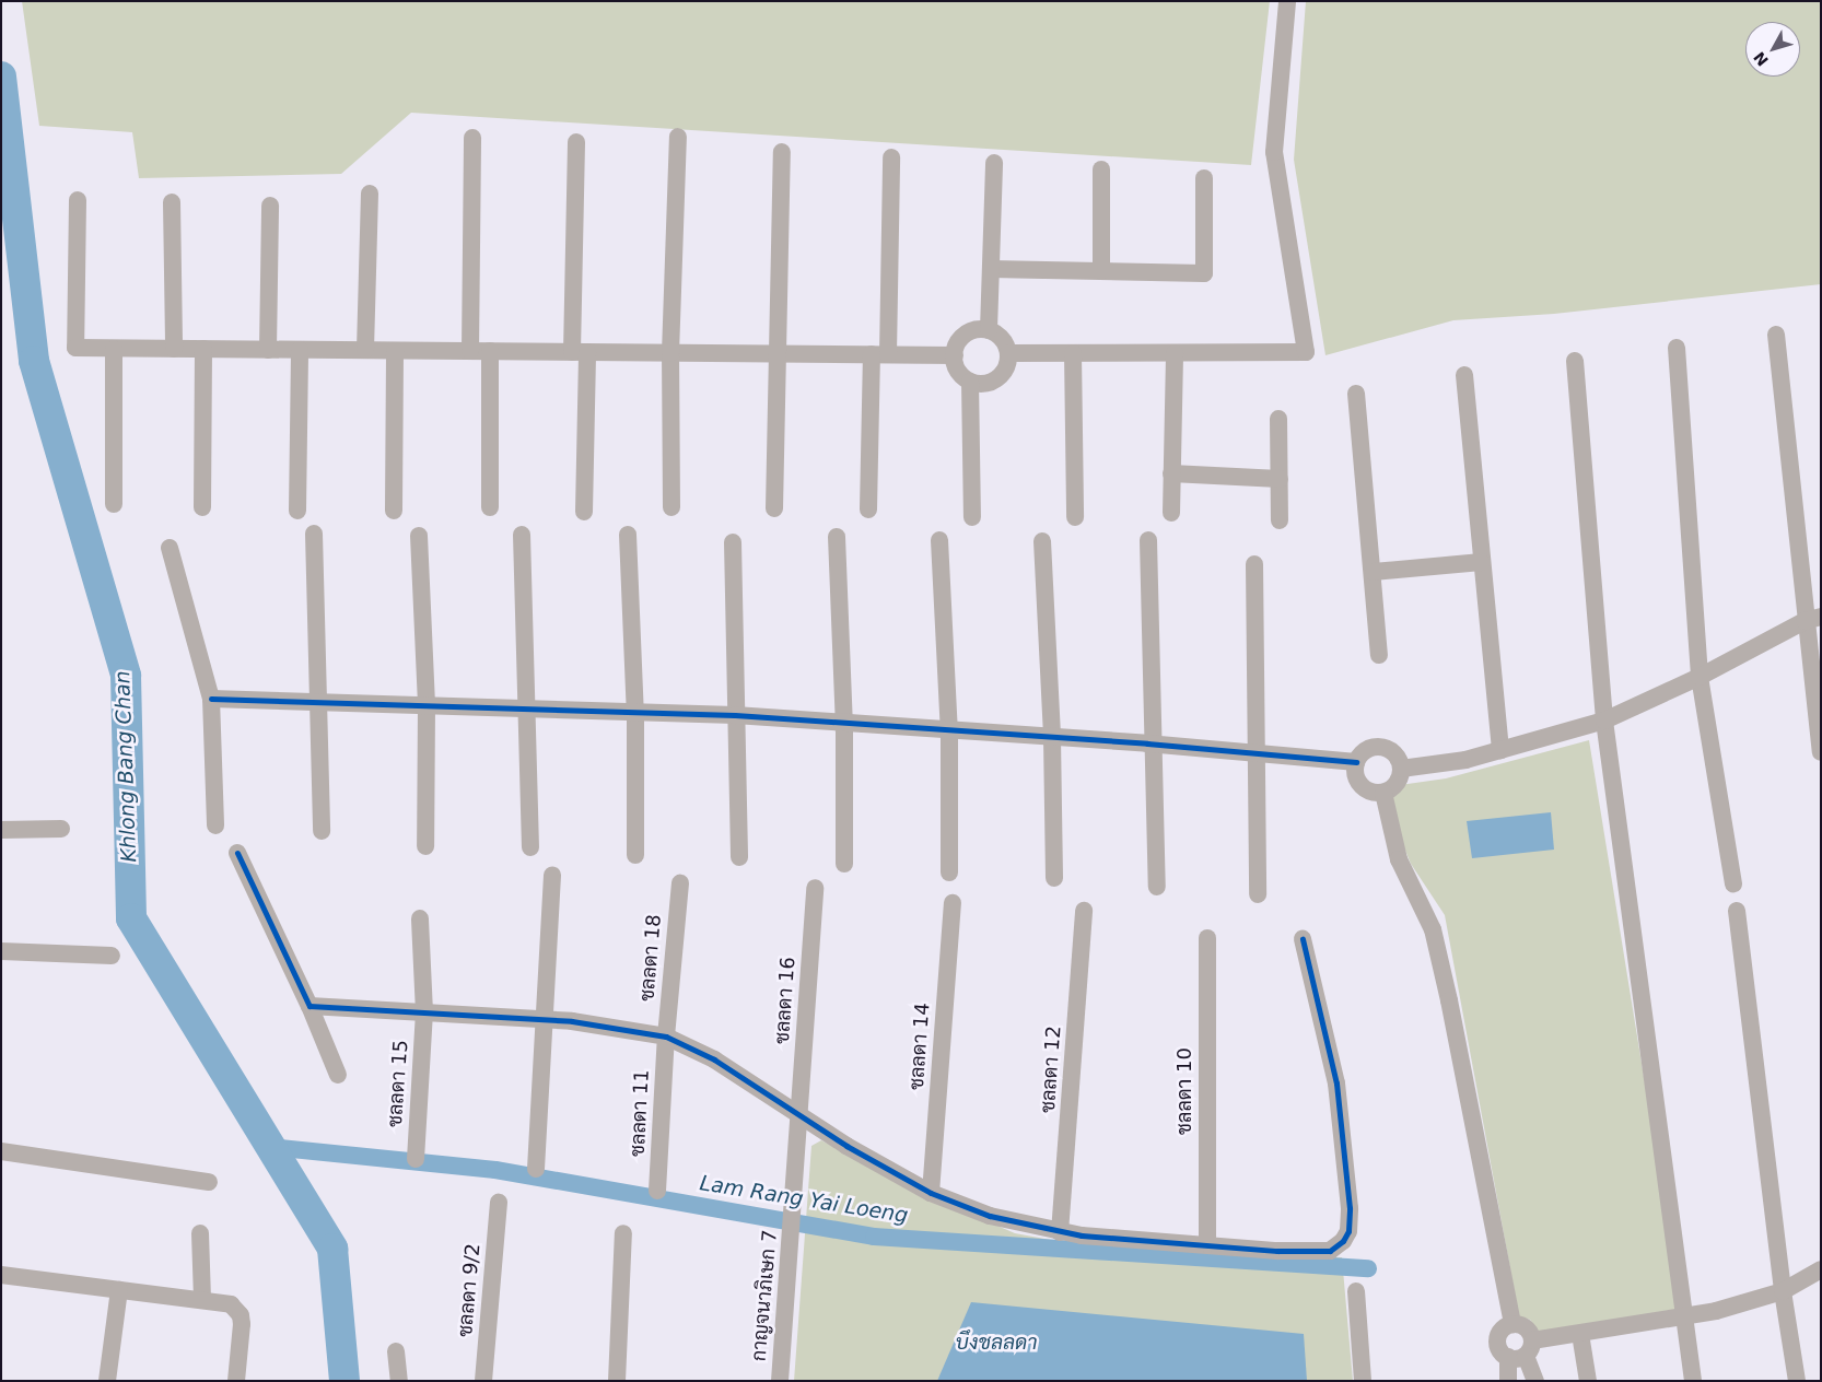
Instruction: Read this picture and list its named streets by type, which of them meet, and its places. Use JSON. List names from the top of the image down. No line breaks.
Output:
{"streets":{"street":["ชลลดา 18","ชลลดา 16","ชลลดา 14","ชลลดา 12","ชลลดา 15","ชลลดา 10","ชลลดา 11","ชลลดา 9/2","กาญจนาภิเษก 7"]},"crossings":[["ชลลดา 18","ชลลดา 11"],["ชลลดา 16","กาญจนาภิเษก 7"]],"water":["Khlong Bang Chan","Lam Rang Yai Loeng","บึงชลลดา"],"north":"bottom left"}
